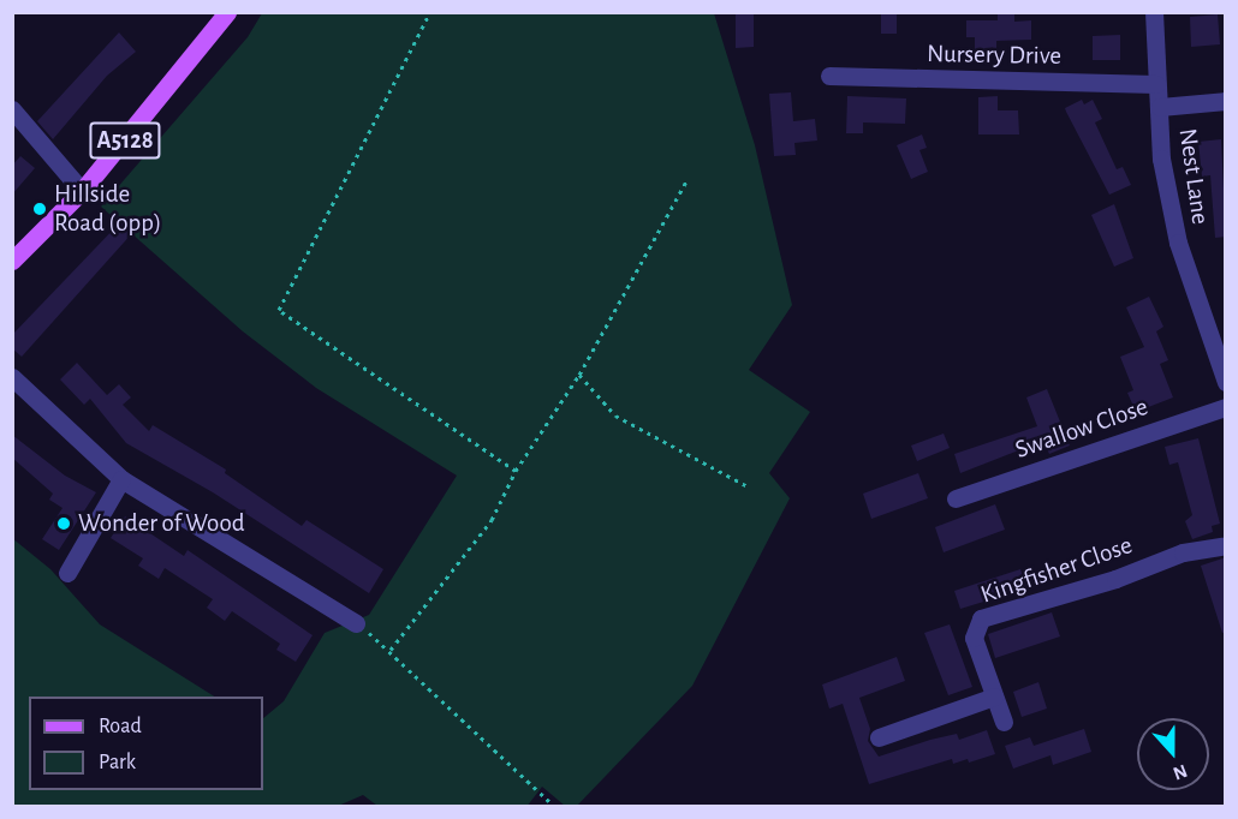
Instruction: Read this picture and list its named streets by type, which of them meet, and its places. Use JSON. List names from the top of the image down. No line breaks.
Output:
{"streets":{"main road":["A5128"],"street":["Nursery Drive","Nest Lane","Swallow Close","Kingfisher Close"]},"crossings":[["Nursery Drive","Nest Lane"]],"places":["Hillside Road (opp)","Wonder of Wood"],"legend":["Road","Park"],"north":"bottom"}
